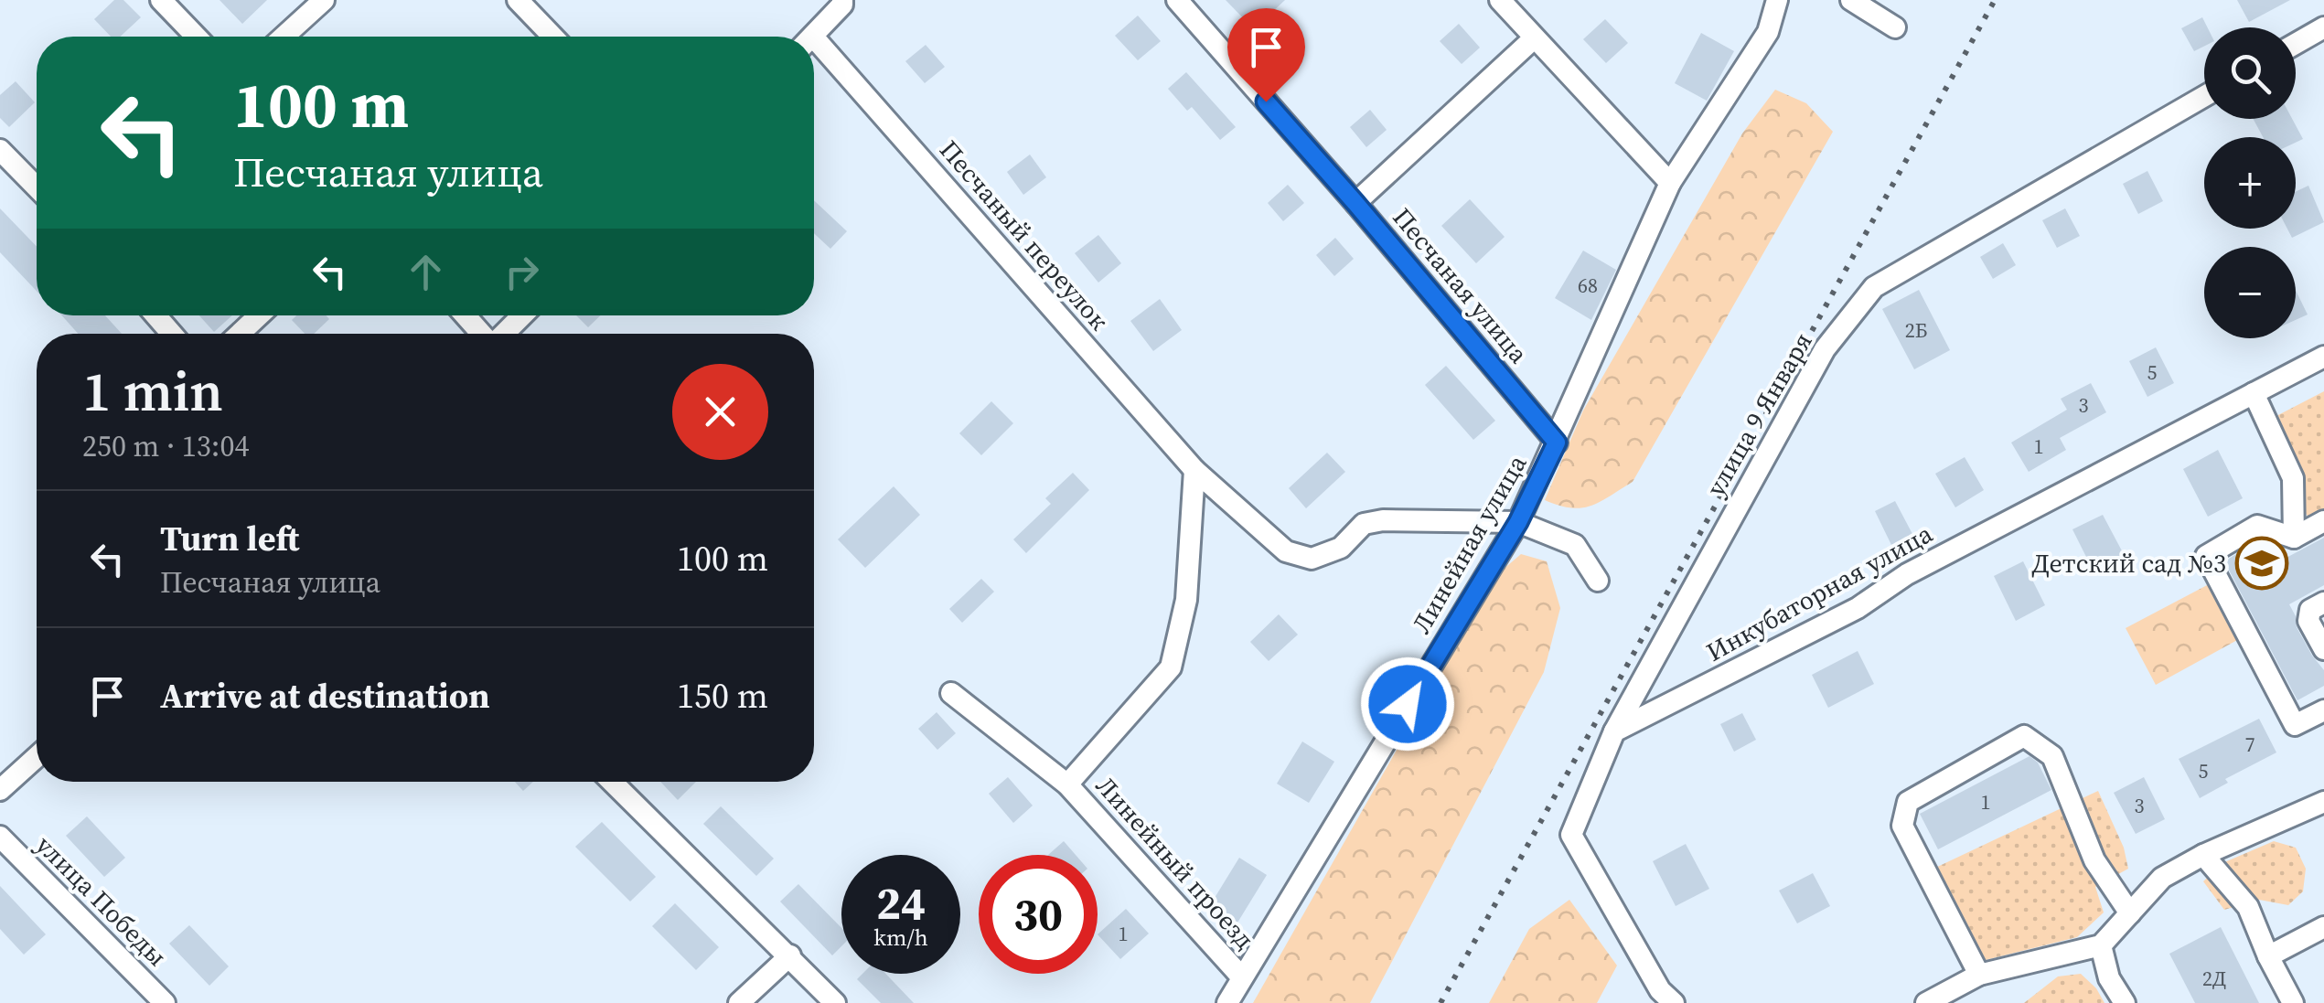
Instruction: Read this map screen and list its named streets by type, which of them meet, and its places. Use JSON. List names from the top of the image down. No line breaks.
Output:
{"streets":{"street":["Песчаный переулок","Песчаная улица","улица 9 Января","Линейная улица","Инкубаторная улица","Линейный проезд","улица Победы"]},"crossings":[["Песчаный переулок","Линейный проезд"],["Песчаная улица","Линейная улица"],["улица 9 Января","Инкубаторная улица"],["Линейная улица","Линейный проезд"]],"places":{"school or university":["Детский сад №3"]},"house_numbers":["68","2Б","5","3","1","7","5","1","3","1","2Д"],"page":{"map_buttons":["+","−"],"turn":["100 m","Песчаная улица"],"heading":["1 min","250 m · 13:04"],"list":[{"name":"Turn left","note":"Песчаная улица","value":"100 m"},{"name":"Arrive at destination","value":"150 m"}],"speed":"24 km/h","limit":"30"}}
